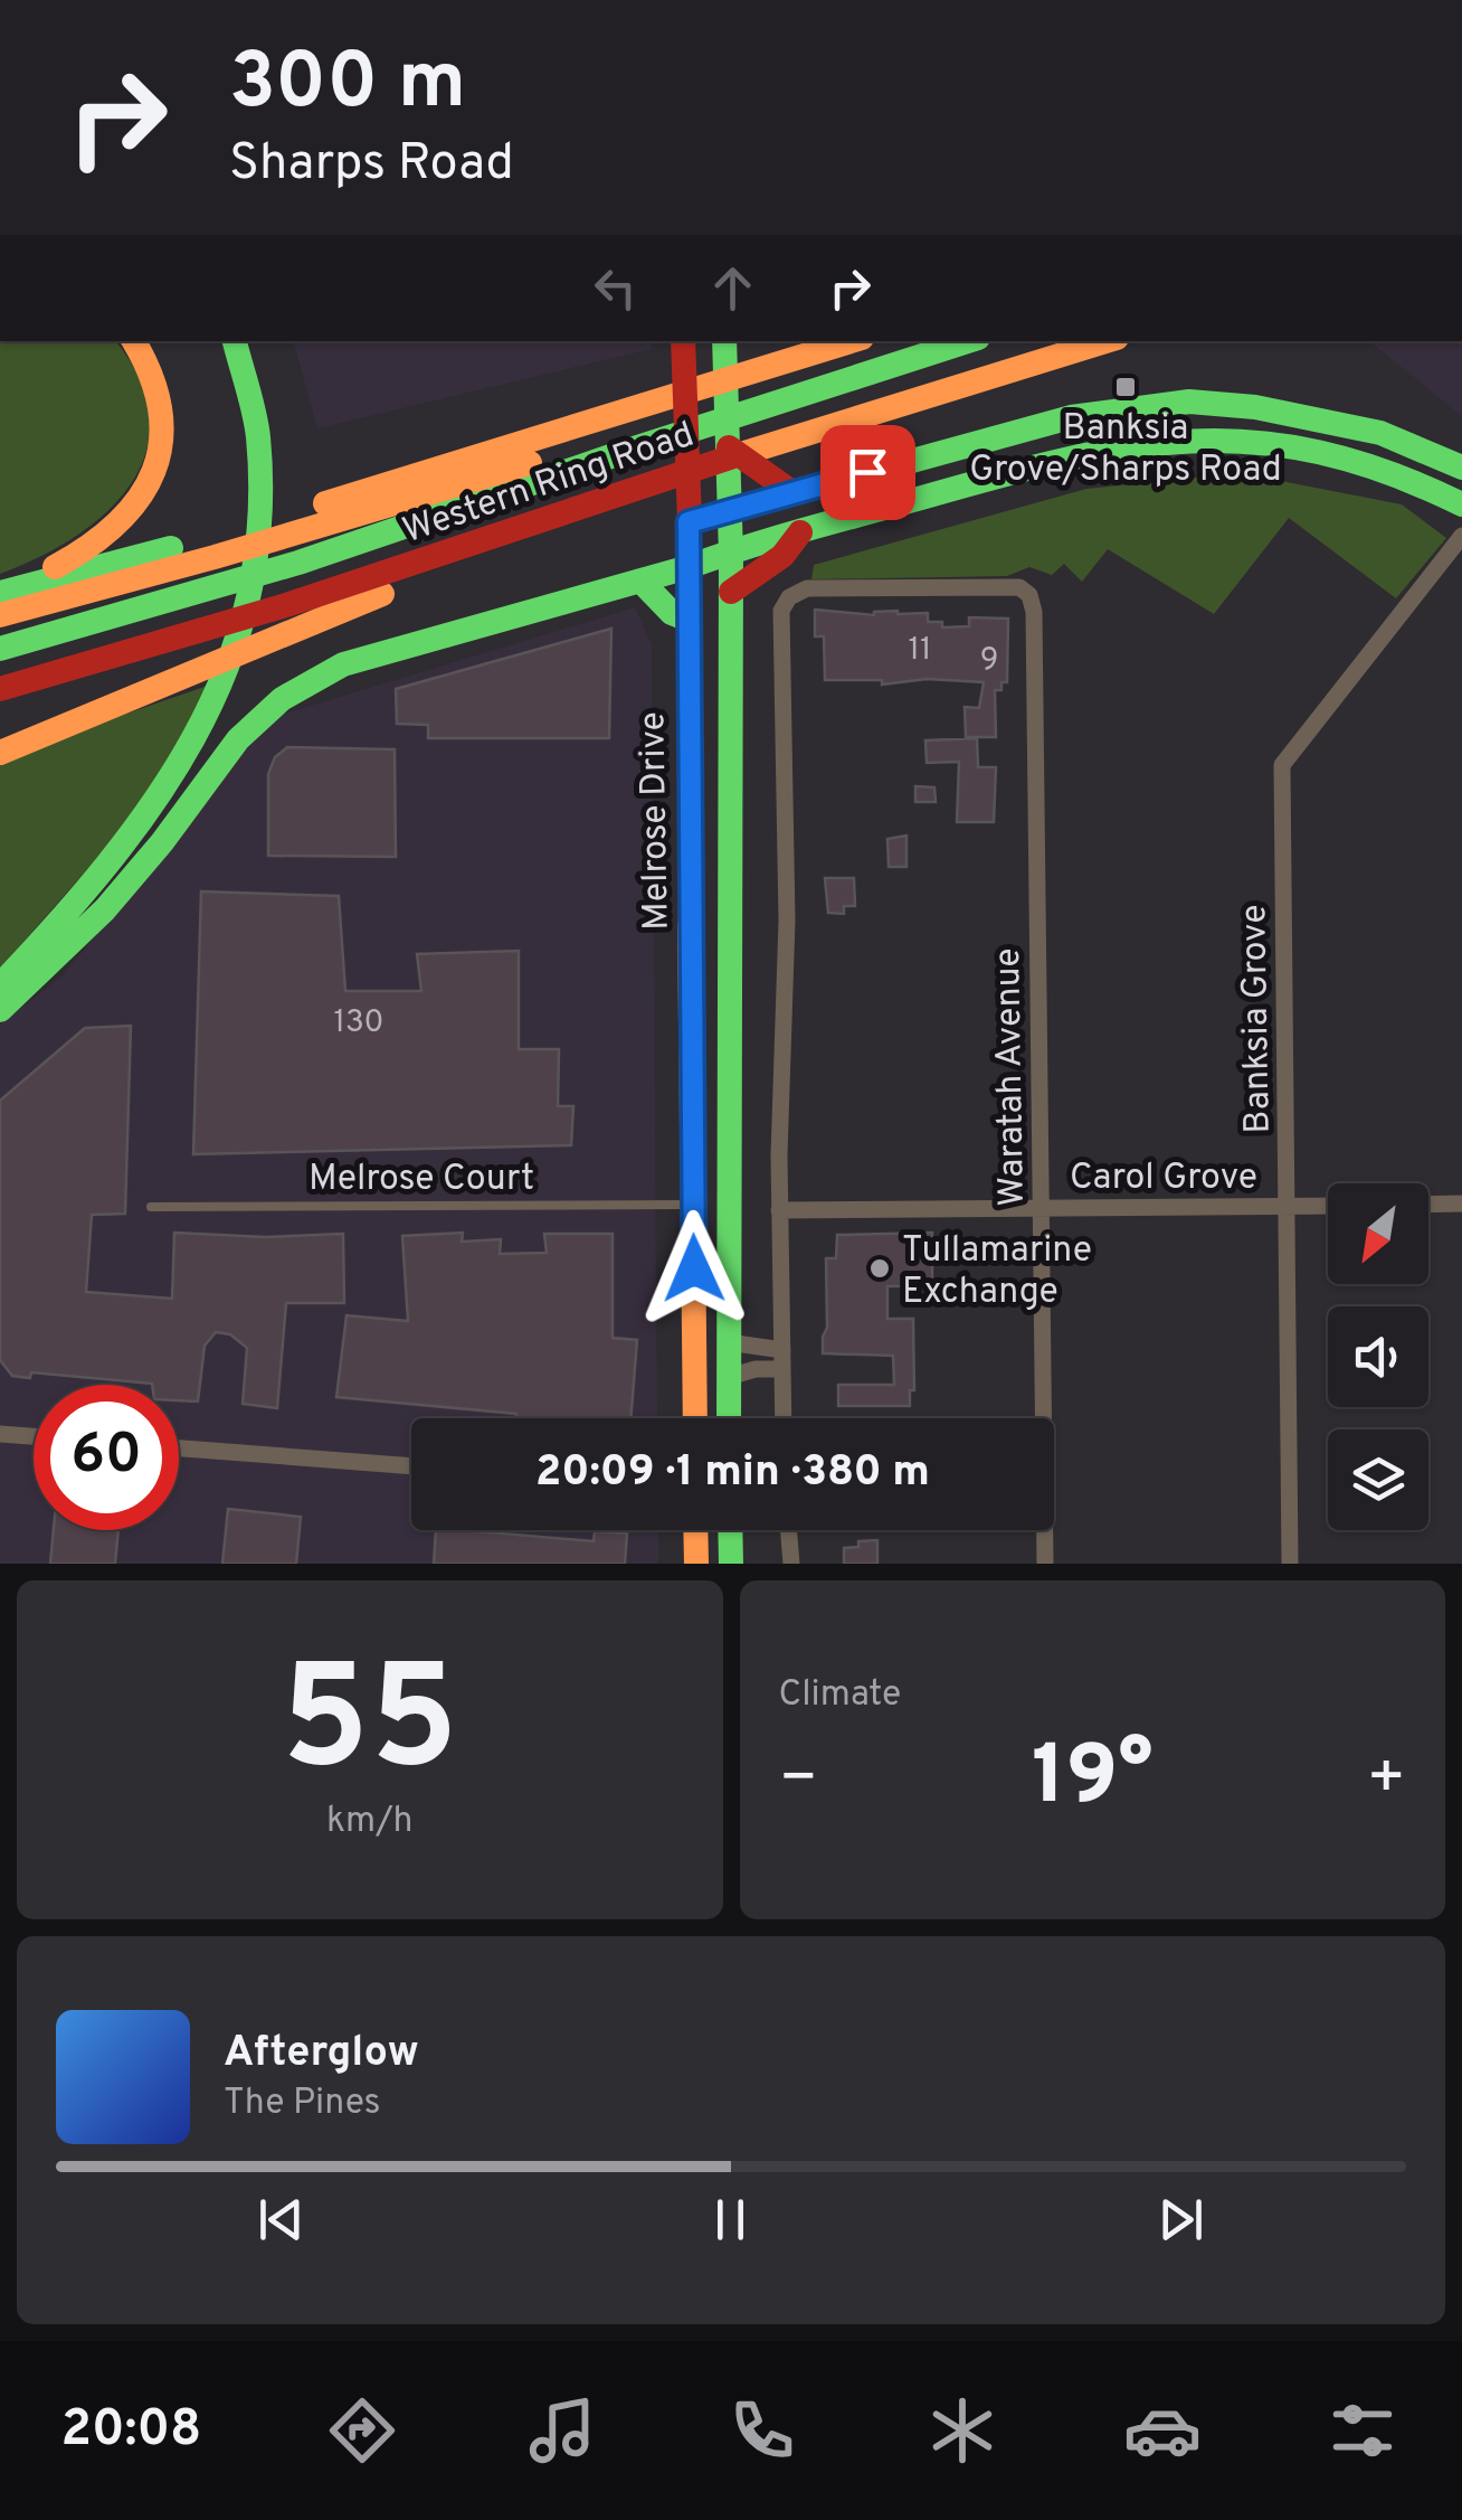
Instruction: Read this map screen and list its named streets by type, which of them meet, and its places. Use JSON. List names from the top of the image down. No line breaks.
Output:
{"streets":{"main road":["Western Ring Road","Melrose Drive"],"street":["Banksia Grove","Waratah Avenue","Carol Grove"],"lane":["Melrose Court"]},"crossings":[["Melrose Drive","Melrose Court"],["Banksia Grove","Carol Grove"],["Waratah Avenue","Carol Grove"]],"places":{"transit":["Banksia Grove/Sharps Road"],"other":["Tullamarine Exchange"]},"house_numbers":["11","9","130"],"north":"bottom left","page":{"turn":["300 m","Sharps Road"],"limit":"60","trip":"20:09 · 1 min · 380 m","tile":[["55","km/h"],"Climate"],"heat":["−","19°","+"],"song":["Afterglow","The Pines"],"tabs":"20:08"}}
